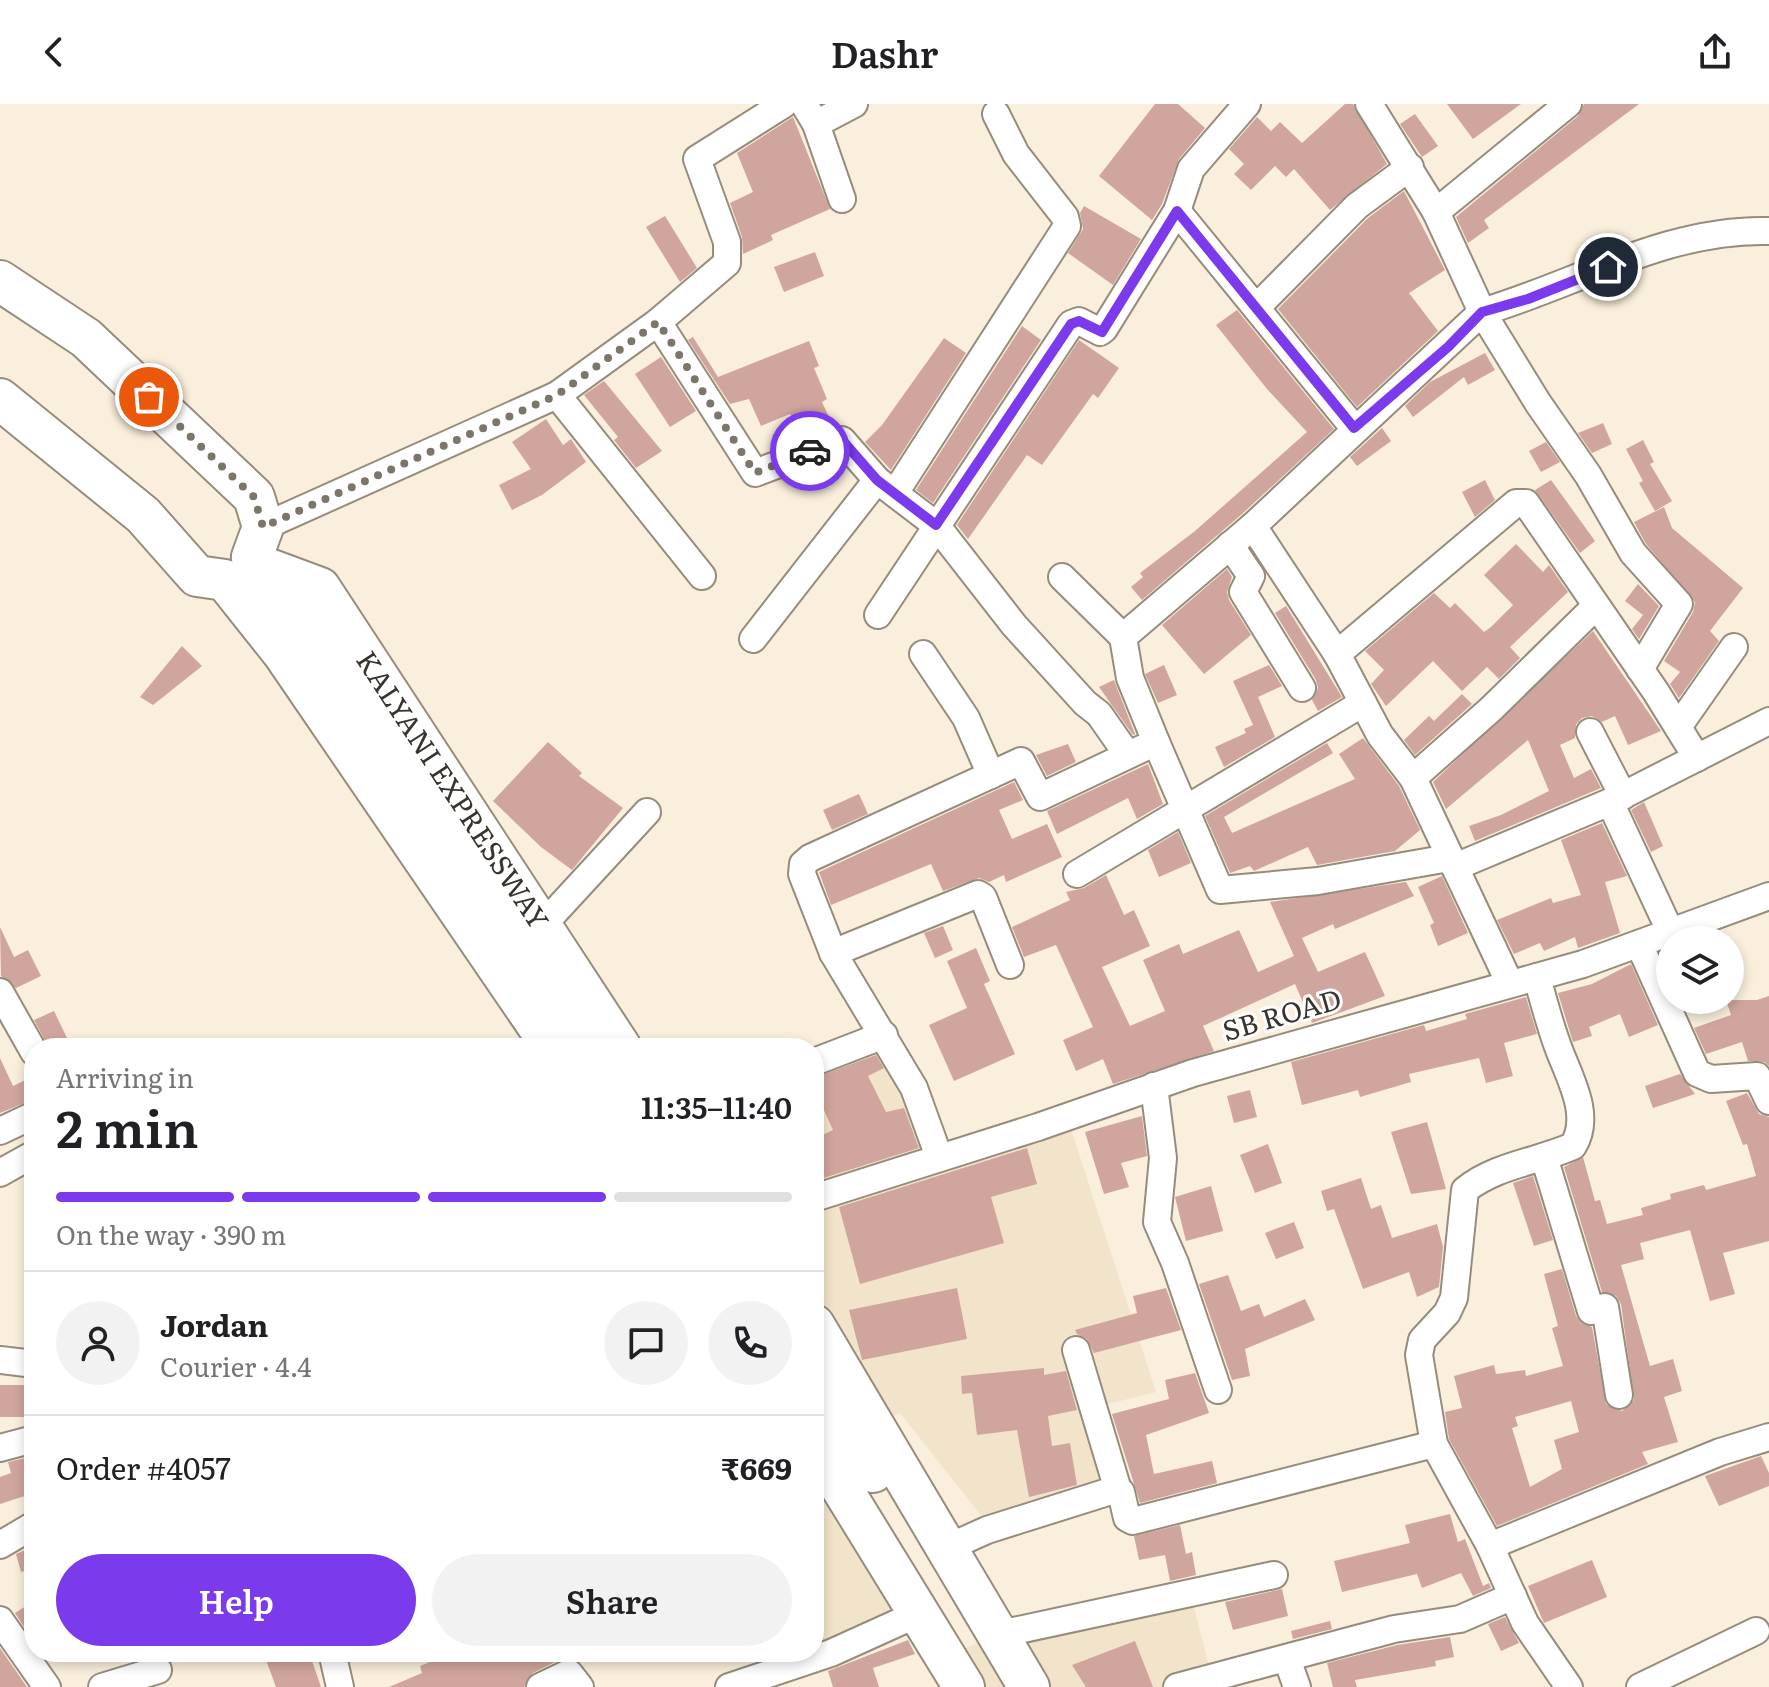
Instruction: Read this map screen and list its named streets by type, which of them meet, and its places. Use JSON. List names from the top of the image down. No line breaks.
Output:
{"streets":{"highway":["KALYANI EXPRESSWAY"],"street":["SB ROAD"]},"page":{"header":"Dashr","heading":["2 min","Arriving in","11:35–11:40"],"panel":["Jordan","Courier · 4.4","Order #4057","₹669"],"bar":"On the way · 390 m","buttons":["Help","Share"]}}
